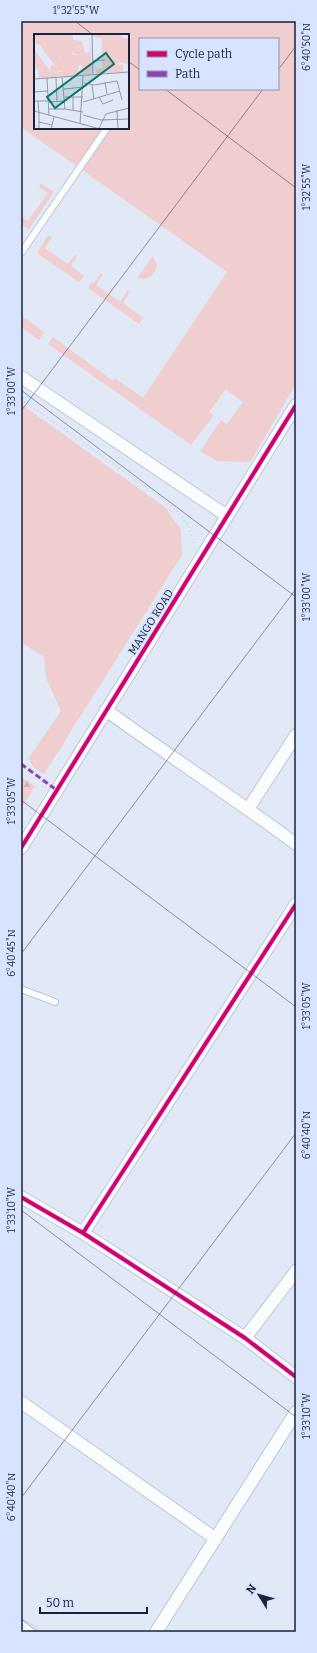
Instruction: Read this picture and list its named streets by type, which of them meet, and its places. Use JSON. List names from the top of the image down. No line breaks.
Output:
{"streets":{"street":["MANGO ROAD"]},"legend":["Cycle path","Path"],"scale_bar":"50 m","north":"top left","coordinates":["1°32'55\"W","6°40'50\"N","1°33'00\"W","1°33'05\"W","6°40'45\"N","6°40'40\"N","1°33'10\"W"]}
